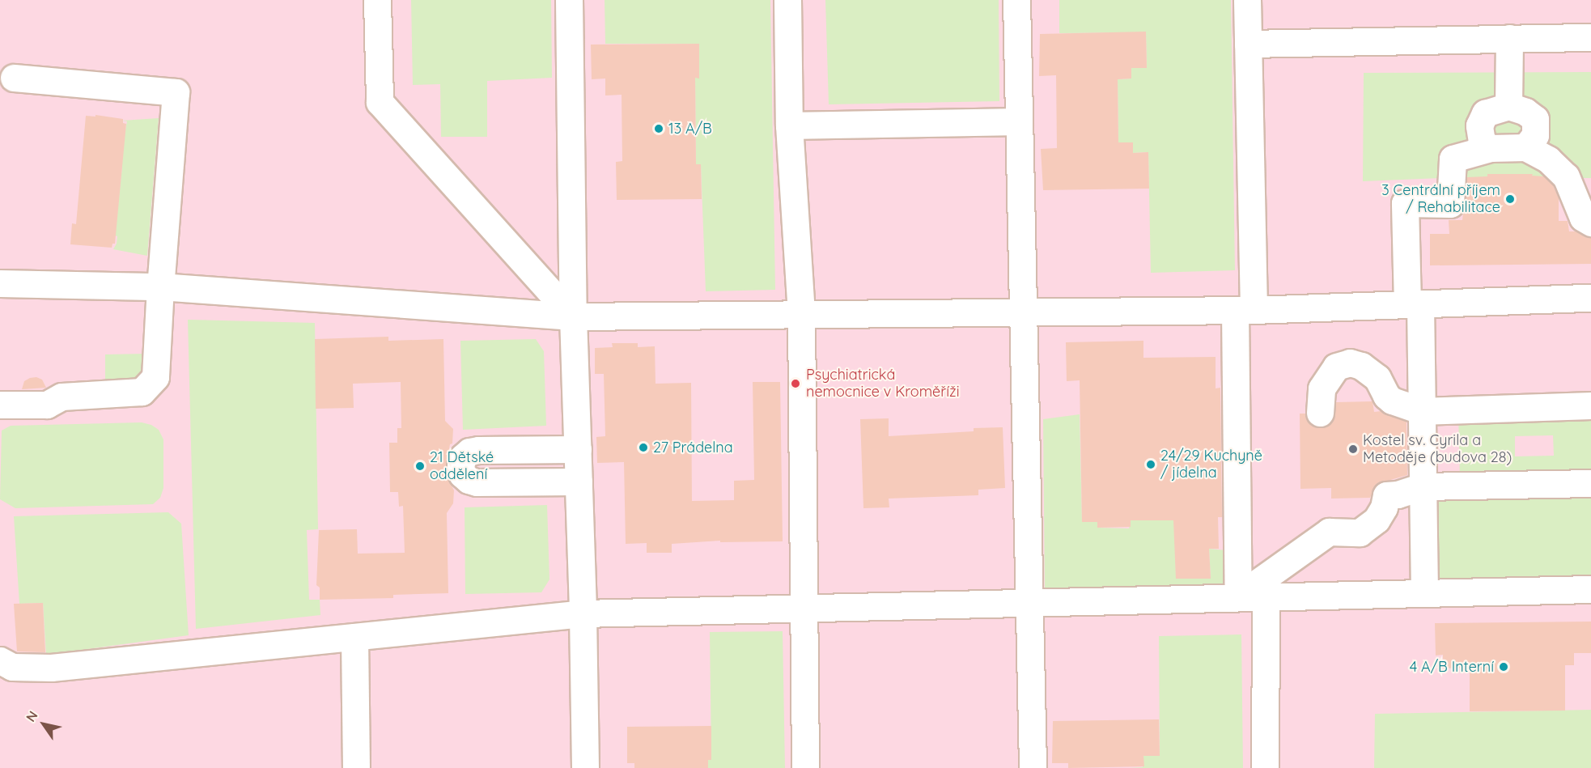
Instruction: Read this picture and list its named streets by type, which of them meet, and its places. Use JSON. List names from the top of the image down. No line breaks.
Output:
{"places":["13 A/B","3 Centrální příjem / Rehabilitace","Psychiatrická nemocnice v Kroměříži","27 Prádelna","Kostel sv. Cyrila a Metoděje (budova 28)","24/29 Kuchyně / jídelna","21 Dětské oddělení","4 A/B Interní"],"north":"top left"}
